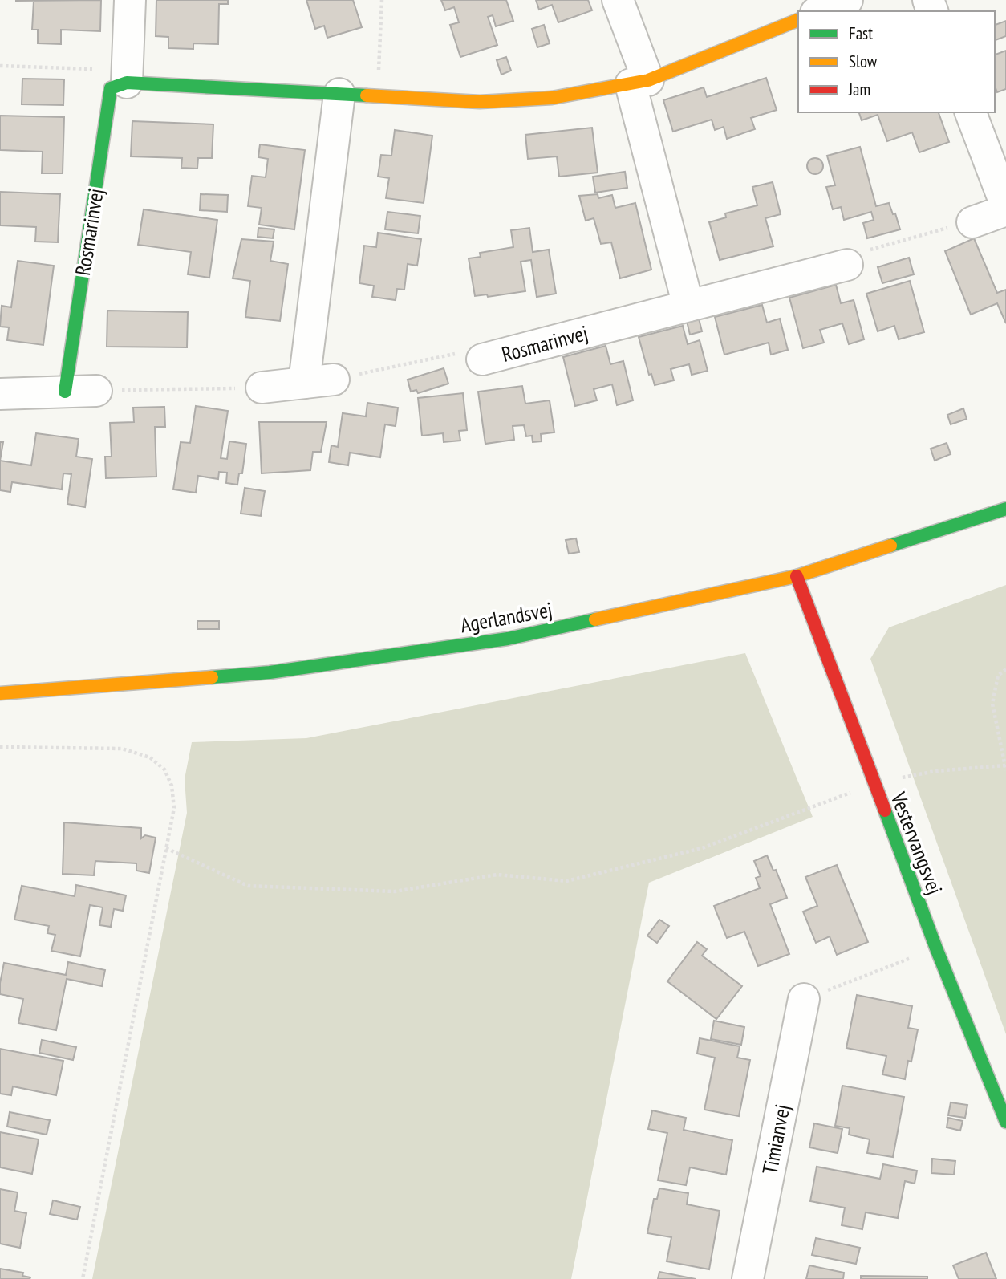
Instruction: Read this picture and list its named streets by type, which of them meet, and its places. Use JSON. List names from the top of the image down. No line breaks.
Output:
{"streets":{"street":["Rosmarinvej","Agerlandsvej","Vestervangsvej","Timianvej"]},"crossings":[["Agerlandsvej","Vestervangsvej"]],"legend":["Fast","Slow","Jam"]}
